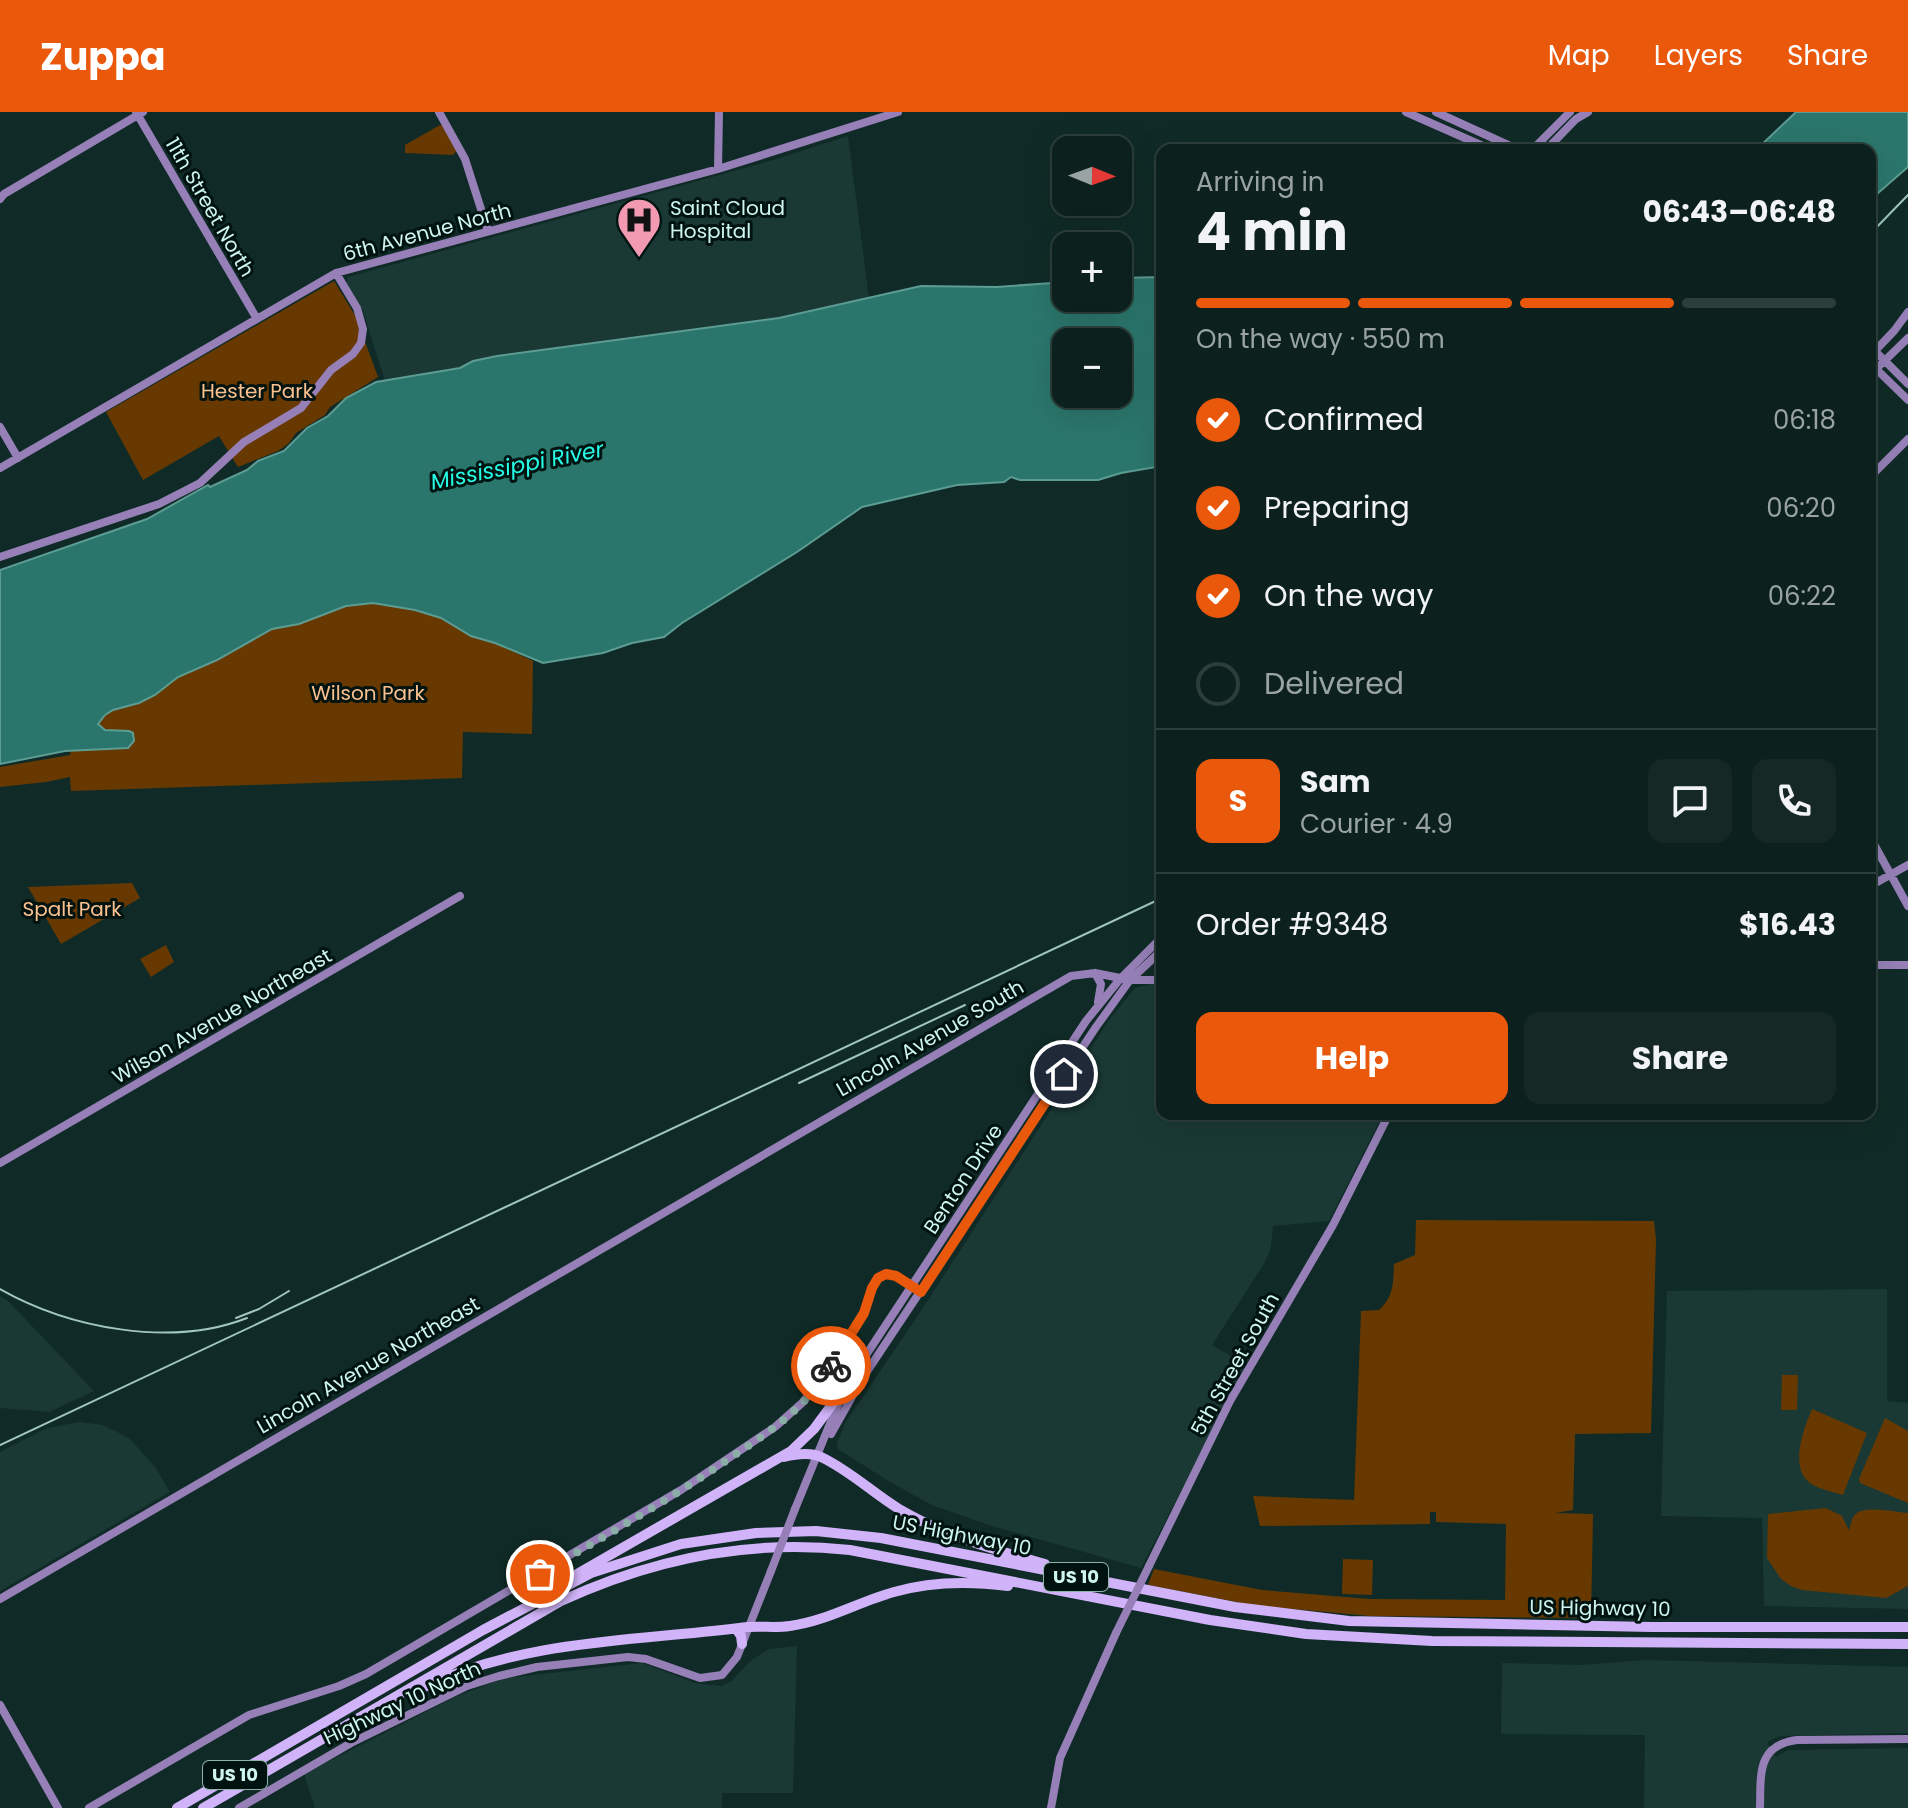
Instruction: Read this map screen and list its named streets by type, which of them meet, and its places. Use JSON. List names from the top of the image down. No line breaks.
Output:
{"streets":{"highway":["US Highway 10","US 10"],"street":["11th Street North","6th Avenue North","Wilson Avenue Northeast","Lincoln Avenue South","Benton Drive","5th Street South","Lincoln Avenue Northeast","Highway 10 North"]},"crossings":[["11th Street North","6th Avenue North"],["Lincoln Avenue South","Benton Drive"],["Lincoln Avenue South","Lincoln Avenue Northeast"],["Benton Drive","Highway 10 North"]],"water":["Mississippi River"],"parks":["Hester Park","Wilson Park","Spalt Park"],"places":{"hospital":["Saint Cloud Hospital"]},"north":"right","page":{"header":"Zuppa","nav":["Map","Layers","Share"],"map_buttons":["+","−"],"heading":["4 min","Arriving in","06:43–06:48"],"panel":["Sam","Courier · 4.9","Order #9348","$16.43"],"bar":"On the way · 550 m","list":[["Confirmed","06:18"],["Preparing","06:20"],["On the way","06:22"],"Delivered"],"round":"S","buttons":["Help","Share"]}}
